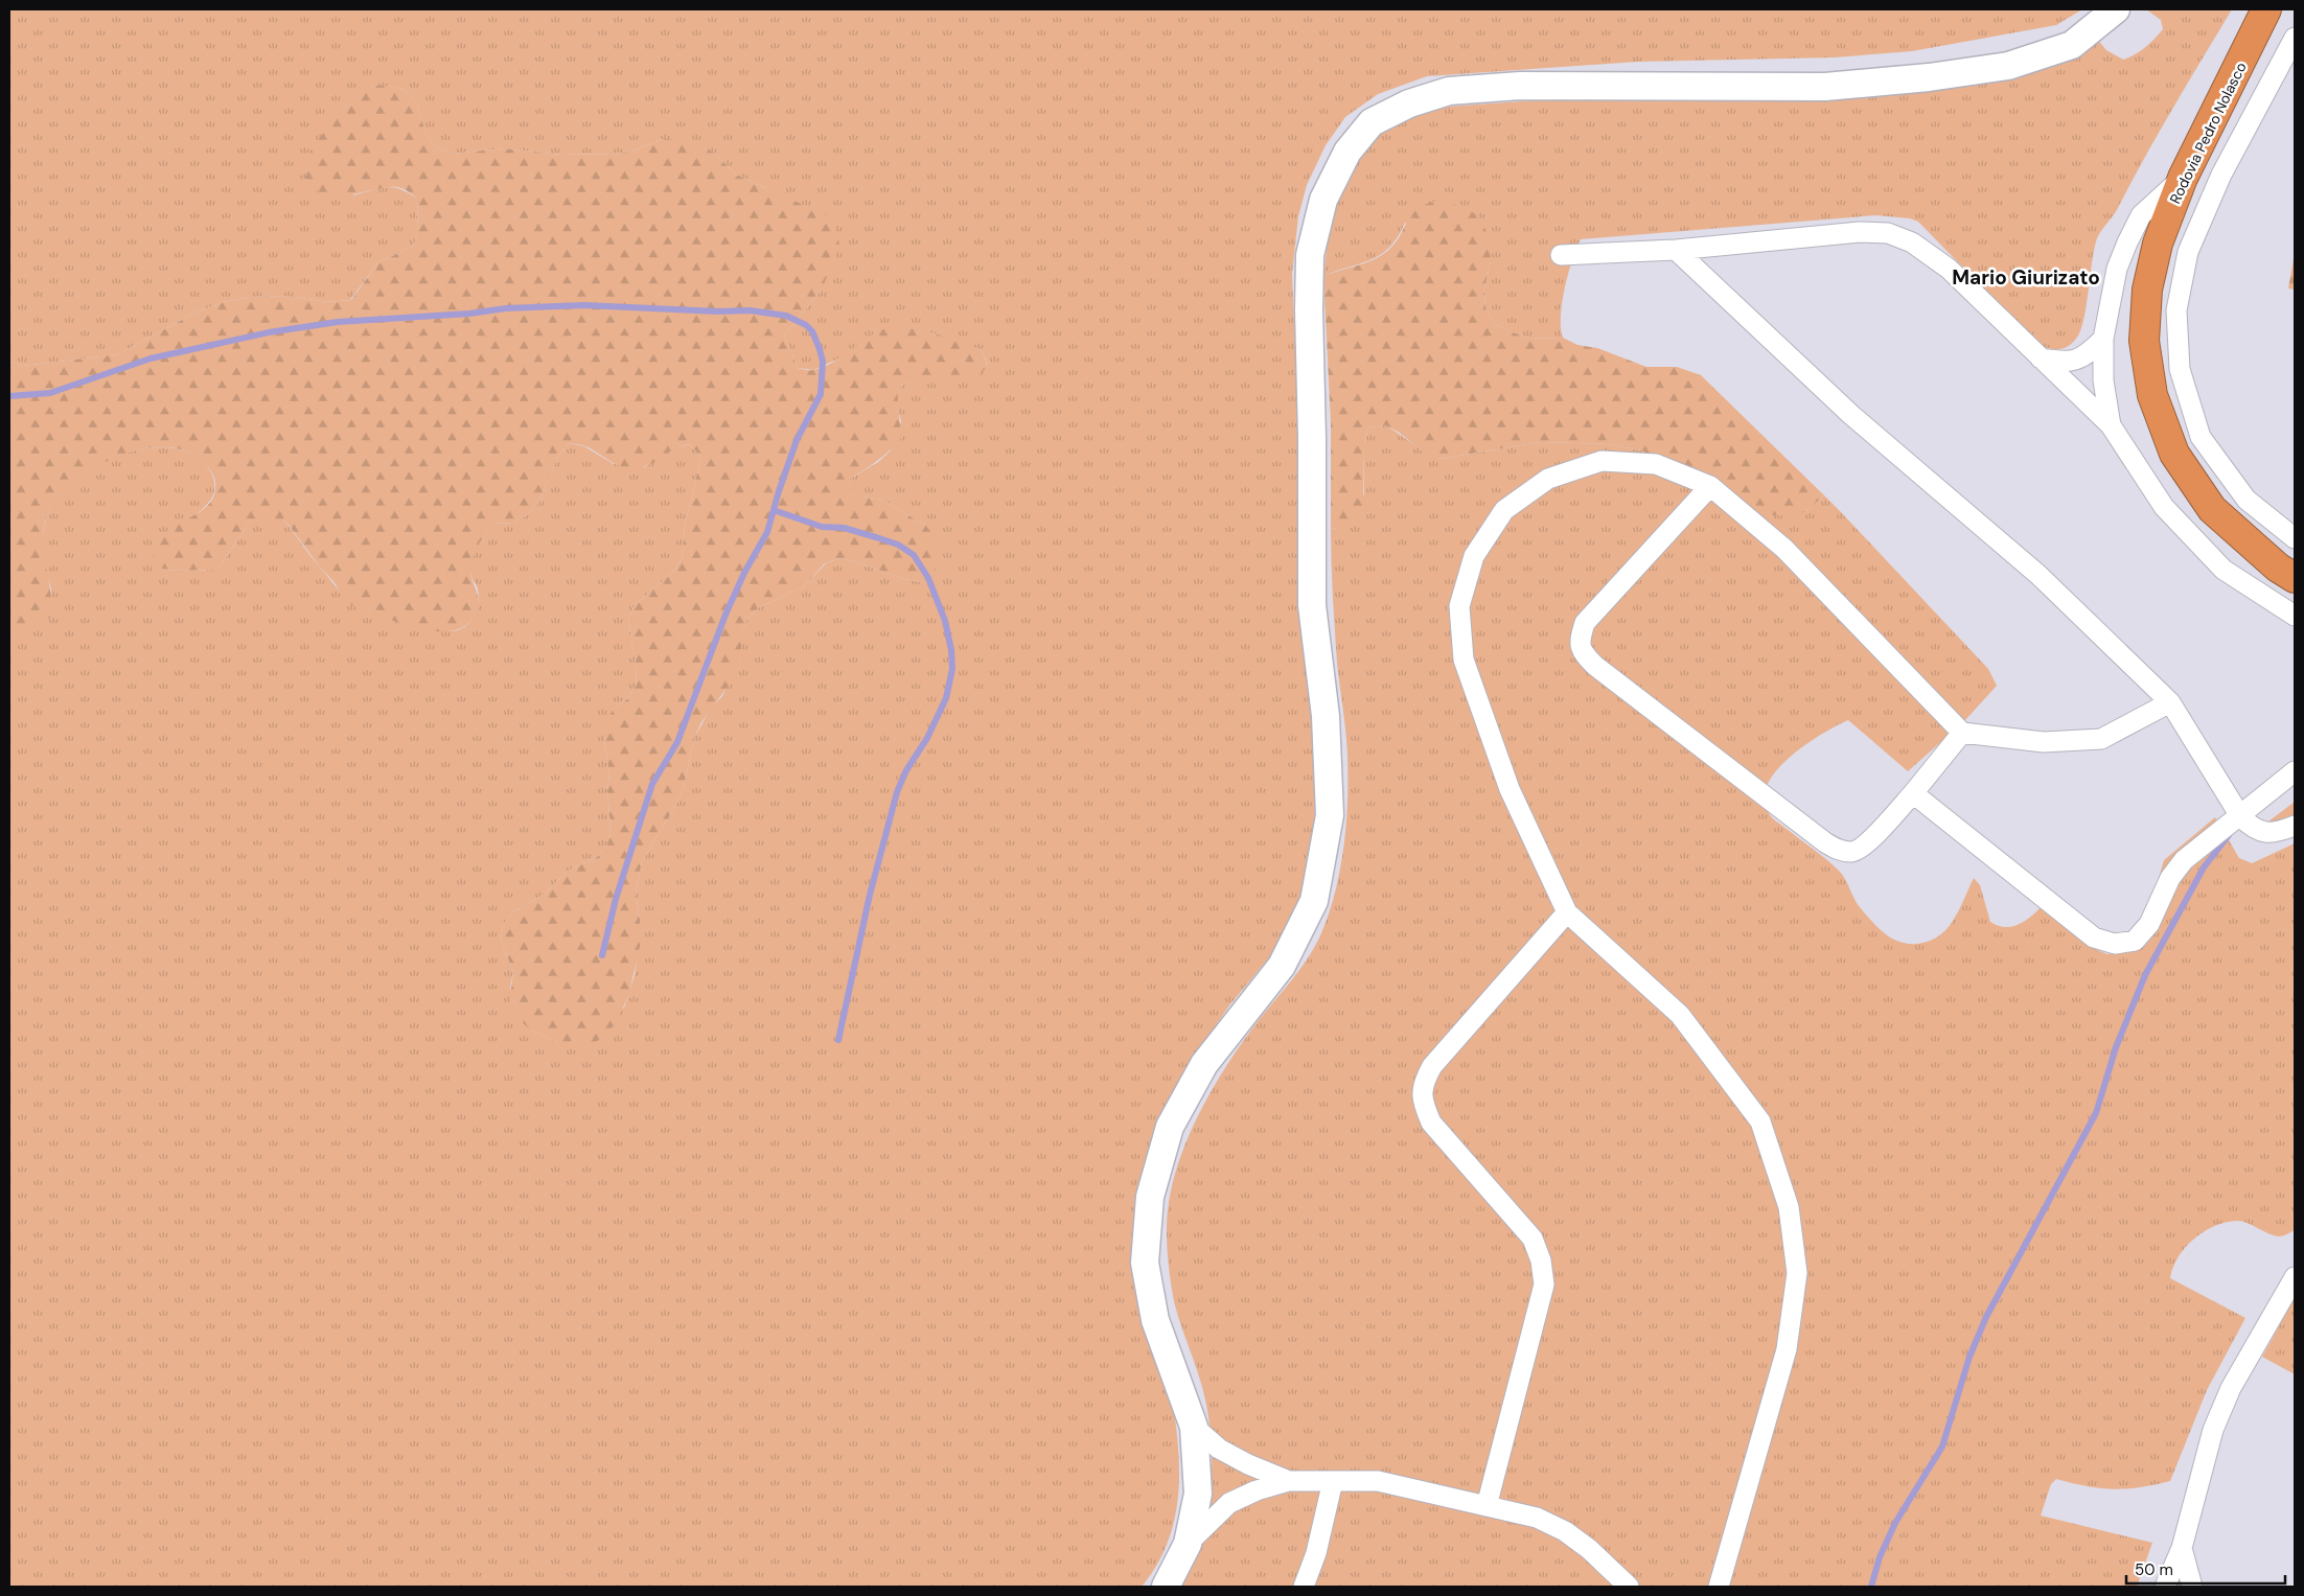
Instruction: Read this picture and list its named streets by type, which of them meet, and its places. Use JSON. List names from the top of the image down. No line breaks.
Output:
{"streets":{"highway":["Rodovia Pedro Nolasco"]},"districts":["Mario Giurizato"],"scale_bar":"50 m"}
